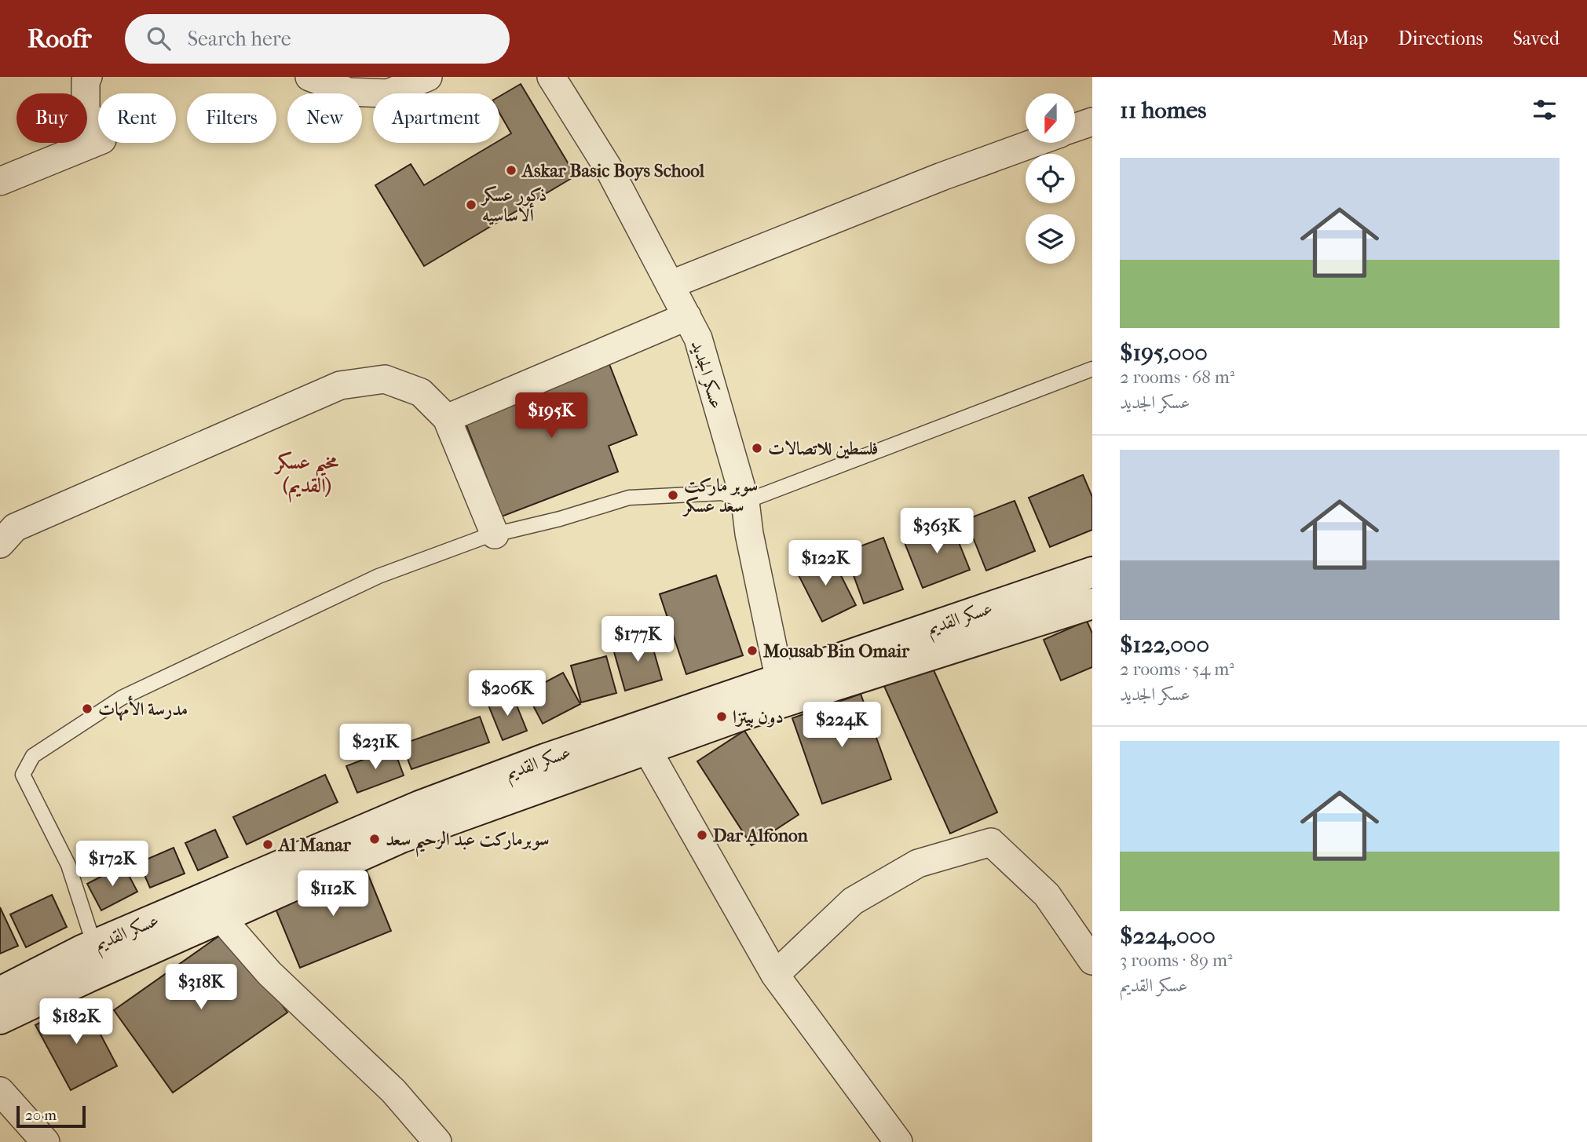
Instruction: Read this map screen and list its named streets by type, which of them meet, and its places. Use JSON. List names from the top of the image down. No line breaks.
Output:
{"streets":{"street":["عسكر الجديد","عسكر القديم"]},"crossings":[["عسكر الجديد","عسكر القديم"]],"districts":["مخيم عسكر (القديم)"],"places":["Askar Basic Boys School","ذكور عسكر ألاساسيه","فلسطين للاتصالات","سوبر ماركت سعد عسكر","Mousab Bin Omair","مدرسة الأمهات","دون بيتزا","Dar Alfonon","سوبرماركت عبد الرحيم سعد","Al Manar"],"scale_bar":"20 m","north":"bottom","page":{"header":"Roofr","search":"Search here","nav":["Map","Directions","Saved"],"heading":"11 homes","chip":["Buy","Rent","Filters","New","Apartment"],"list":[{"name":"$195,000","note":"2 rooms · 68 m² · عسكر الجديد"},{"name":"$122,000","note":"2 rooms · 54 m² · عسكر الجديد"},{"name":"$224,000","note":"3 rooms · 89 m² · عسكر القديم"}],"price":["$195K","$363K","$122K","$177K","$206K","$224K","$231K","$172K","$112K","$318K","$182K"],"scale":"20 m"}}
